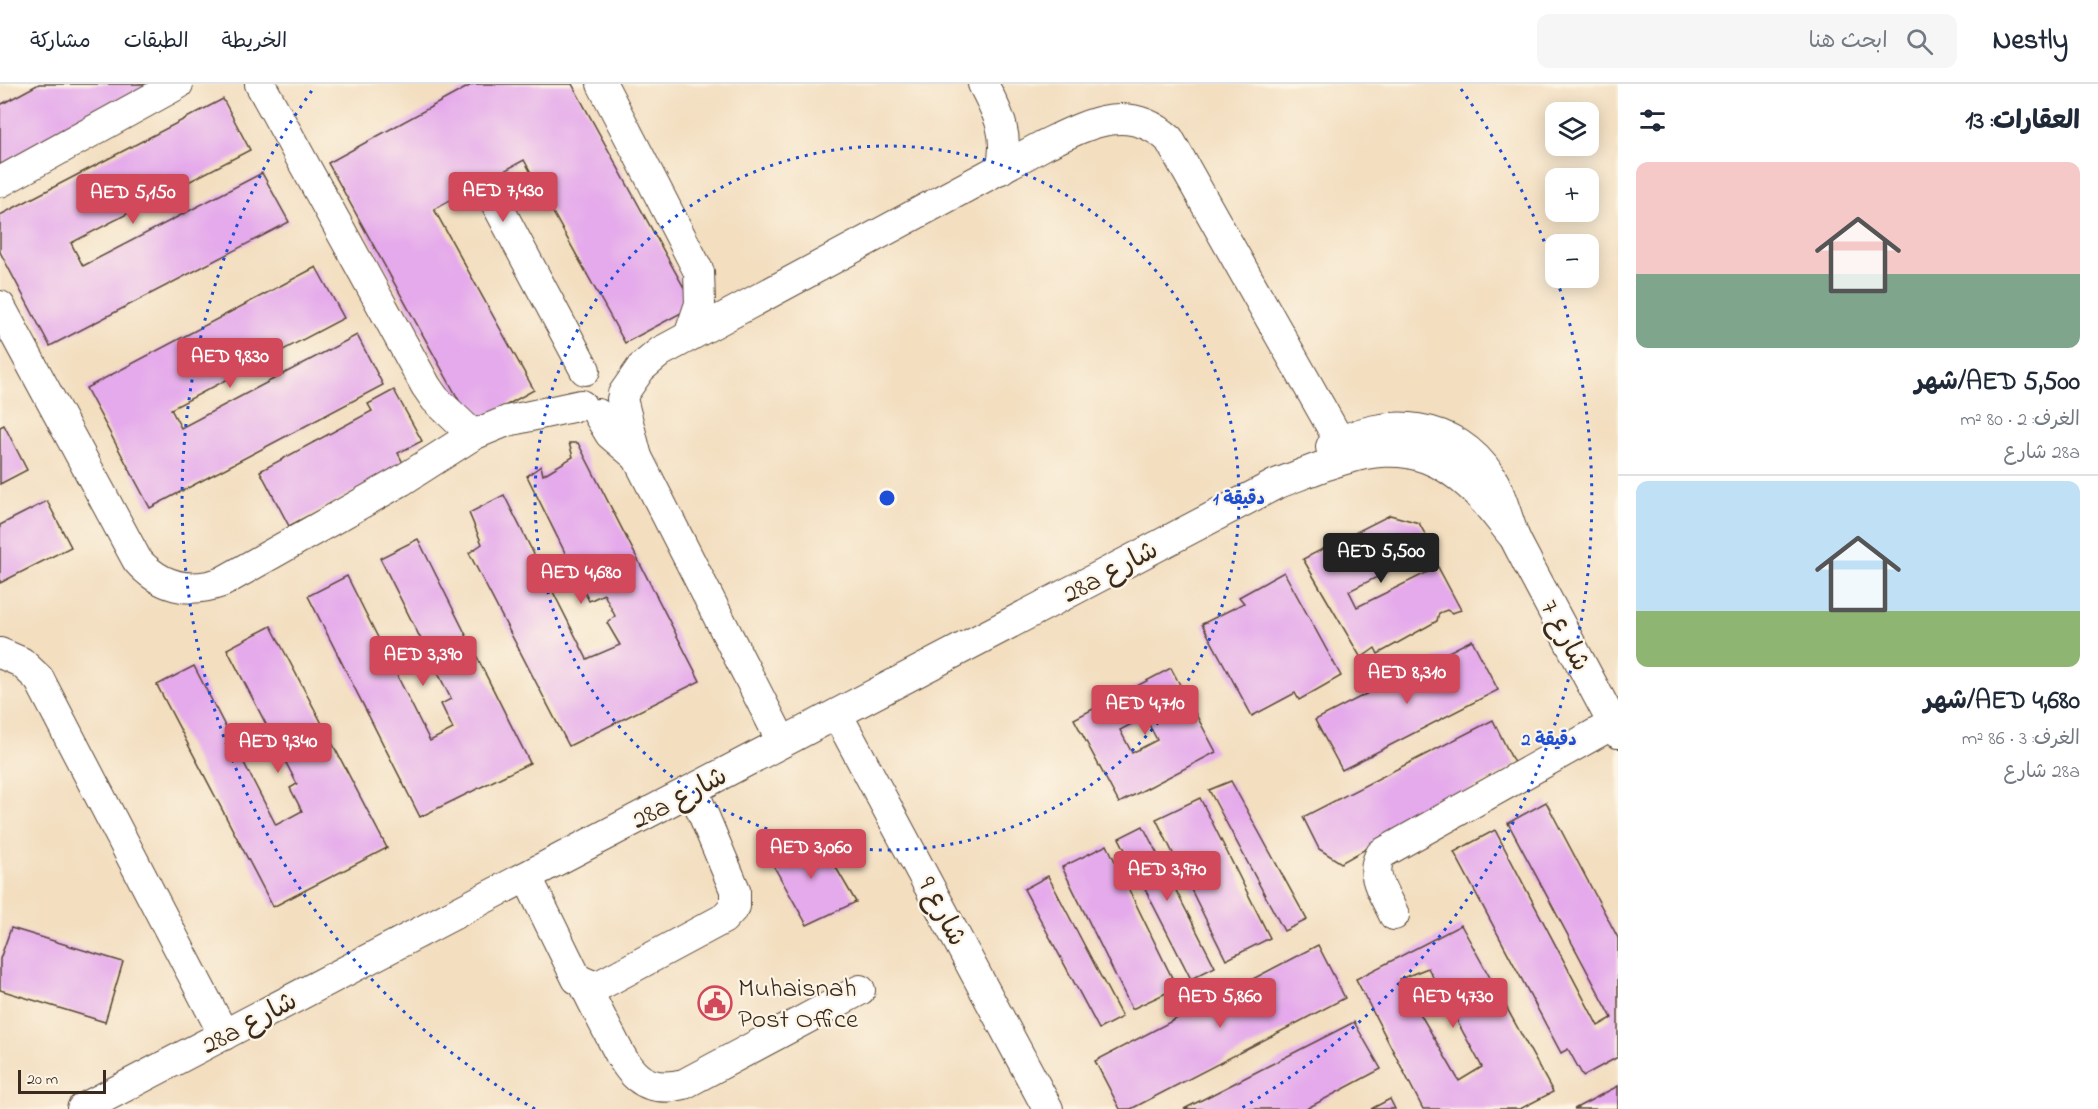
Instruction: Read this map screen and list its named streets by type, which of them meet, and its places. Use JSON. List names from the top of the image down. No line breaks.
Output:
{"streets":{"street":["28a شارع","شارع 7","شارع 9"]},"crossings":[["28a شارع","شارع 7"],["28a شارع","شارع 9"]],"places":{"public building":["Muhaisnah Post Office"]},"scale_bar":"20 m","page":{"header":"Nestly","search":"ابحث هنا","nav":["الخريطة","الطبقات","مشاركة"],"heading":"العقارات: 13","map_buttons":["+","−"],"list":[{"name":"AED 5,500/شهر","note":"الغرف: 2 · 80 m² · 28a شارع"},{"name":"AED 4,680/شهر","note":"الغرف: 3 · 86 m² · 28a شارع"}],"price":["AED 7,430","AED 5,150","AED 9,830","AED 5,500","AED 4,680","AED 3,390","AED 8,310","AED 4,710","AED 9,340","AED 3,060","AED 3,970","AED 5,860","AED 4,730"],"scale":"20 m"},"rings":["1 دقيقة","2 دقيقة"]}
